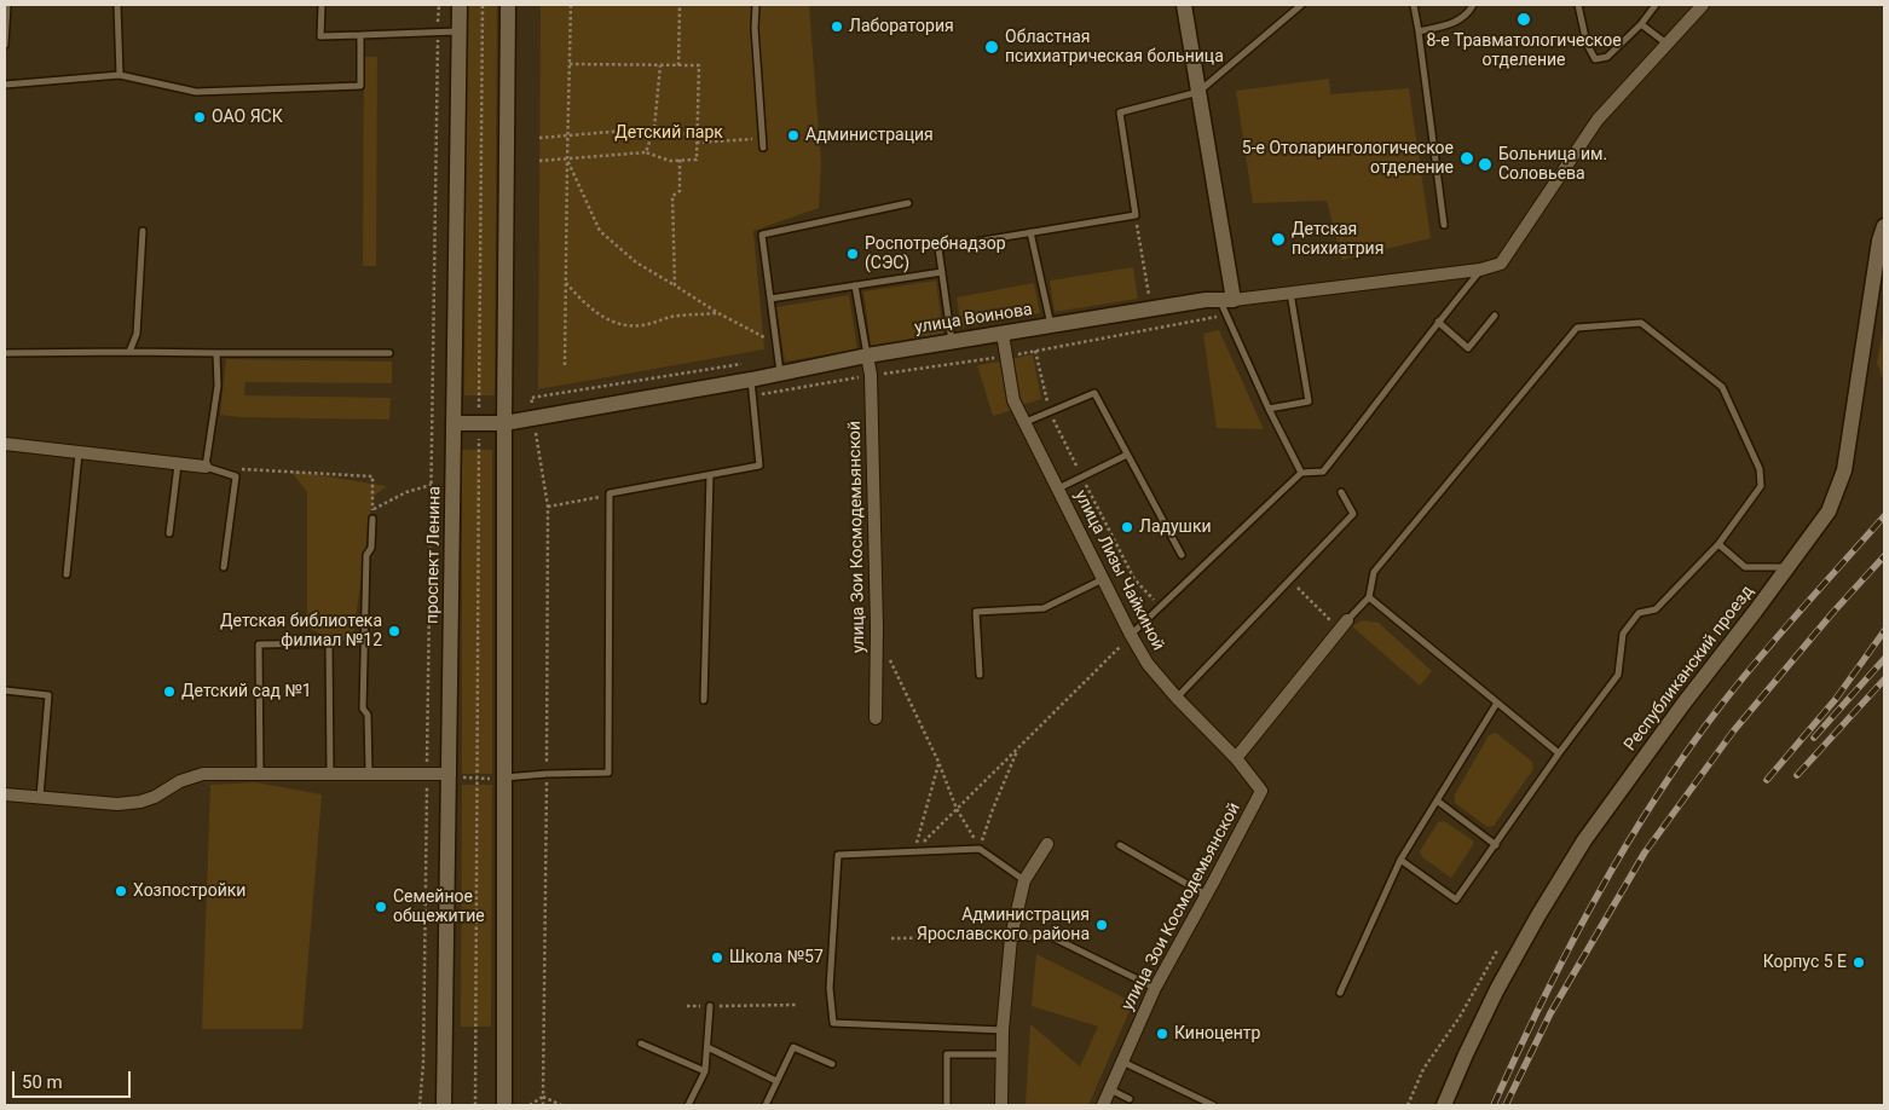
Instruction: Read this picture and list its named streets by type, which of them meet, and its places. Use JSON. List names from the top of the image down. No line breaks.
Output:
{"streets":{"main road":["улица Воинова","проспект Ленина","Республиканский проезд"],"street":["улица Зои Космодемьянской","улица Лизы Чайкиной"]},"crossings":[["улица Воинова","улица Зои Космодемьянской"],["улица Воинова","проспект Ленина"],["улица Воинова","улица Лизы Чайкиной"],["улица Зои Космодемьянской","улица Лизы Чайкиной"]],"parks":["Детский парк"],"places":["8-е Травматологическое отделение","Лаборатория","Областная психиатрическая больница","ОАО ЯСК","Администрация","5-е Отоларингологическое отделение","Больница им. Соловьева","Детская психиатрия","Роспотребнадзор (СЭС)","Ладушки","Детская библиотека филиал №12","Детский сад №1","Хозпостройки","Семейное общежитие","Администрация Ярославского района","Школа №57","Корпус 5 E","Киноцентр"],"scale_bar":"50 m"}
